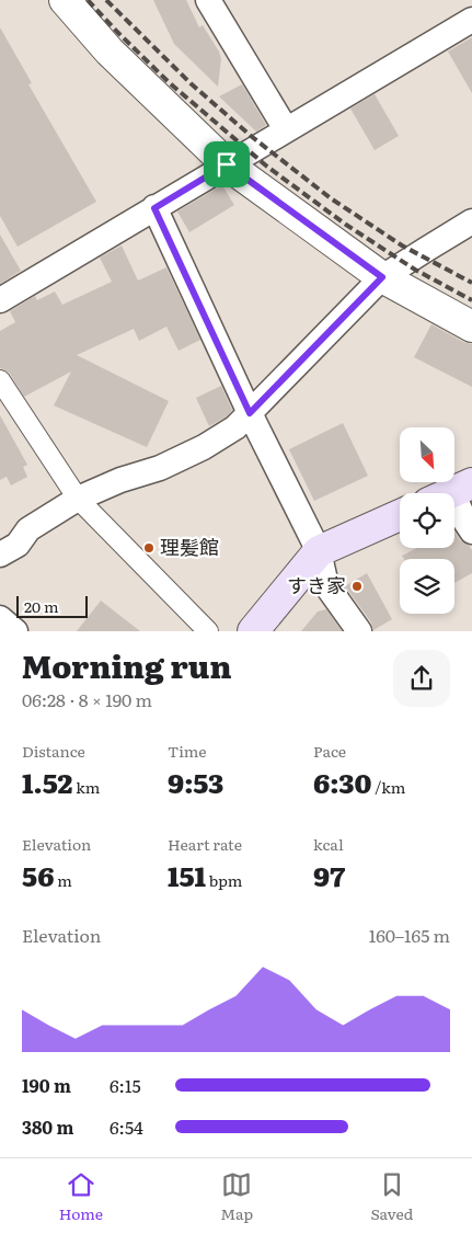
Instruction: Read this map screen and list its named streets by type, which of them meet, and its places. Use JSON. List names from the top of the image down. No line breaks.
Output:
{"places":["理髪館","すき家"],"scale_bar":"20 m","north":"bottom right","page":{"scale":"20 m","heading":["Morning run","06:28 · 8 × 190 m"],"stats":[["Distance","1.52 km"],["Time","9:53"],["Pace","6:30 /km"],["Elevation","56 m"],["Heart rate","151 bpm"],["kcal","97"]],"chart":["Elevation","160–165 m"],"list":[{"name":"190 m","note":"6:15"},{"name":"380 m","note":"6:54"}],"tabs":["Home","Map","Saved"]}}
